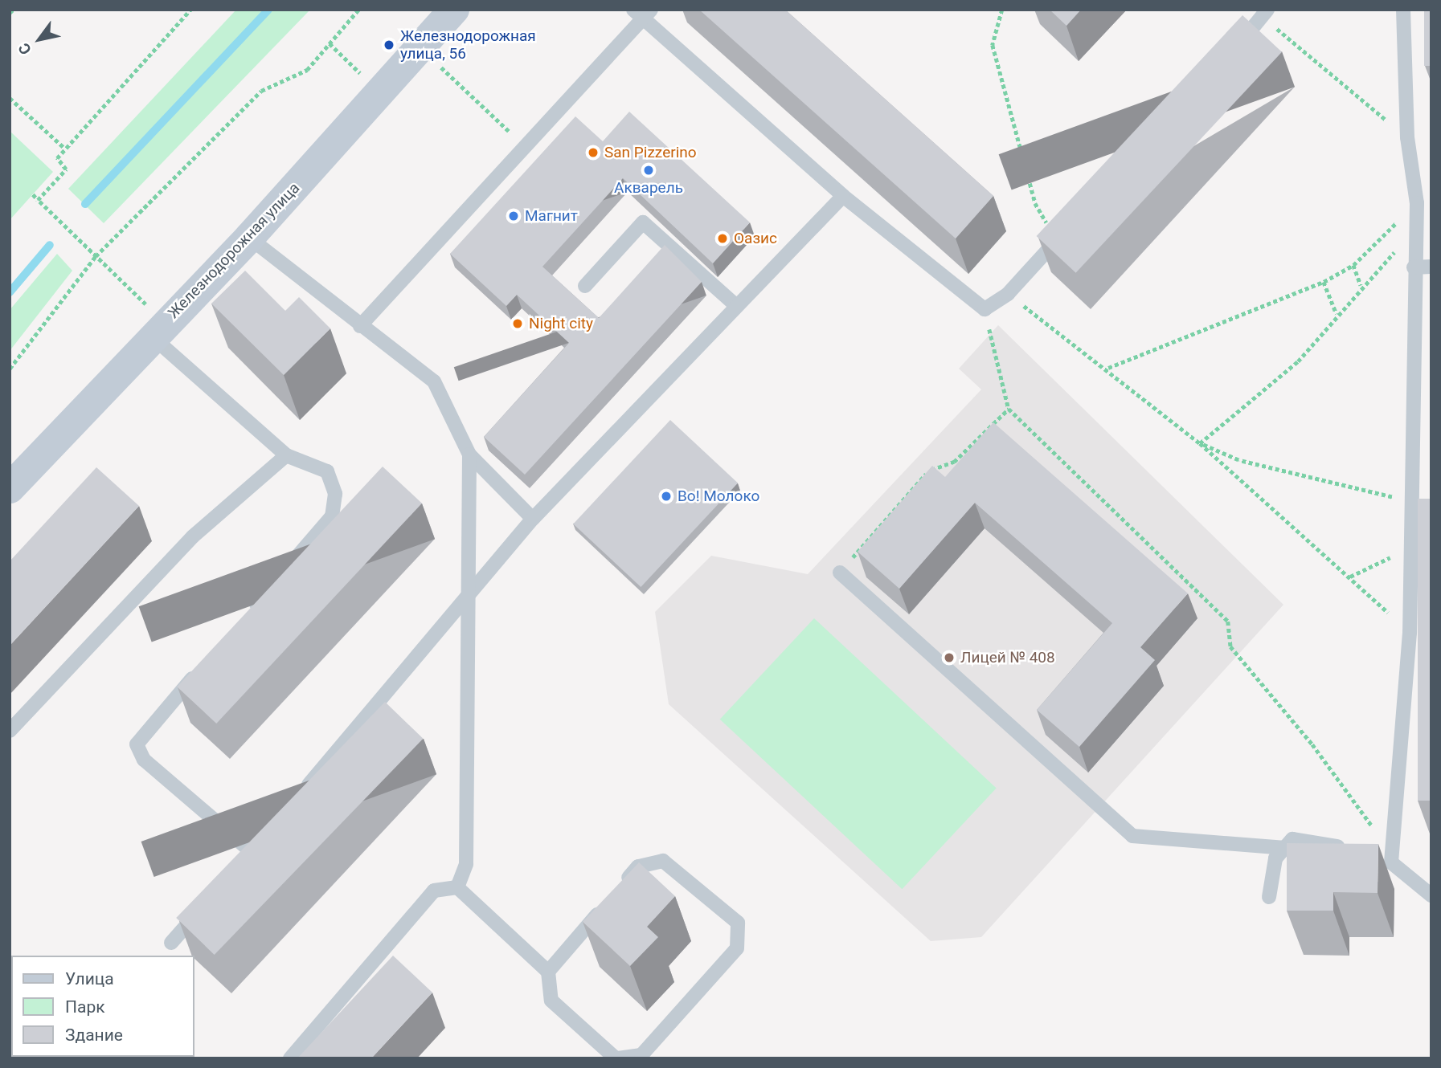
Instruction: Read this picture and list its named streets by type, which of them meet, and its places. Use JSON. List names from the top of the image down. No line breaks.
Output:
{"streets":{"street":["Железнодорожная улица"]},"places":["Железнодорожная улица, 56","San Pizzerino","Акварель","Магнит","Оазис","Night city","Во! Молоко","Лицей № 408"],"legend":["Улица","Парк","Здание"],"north":"bottom left"}
